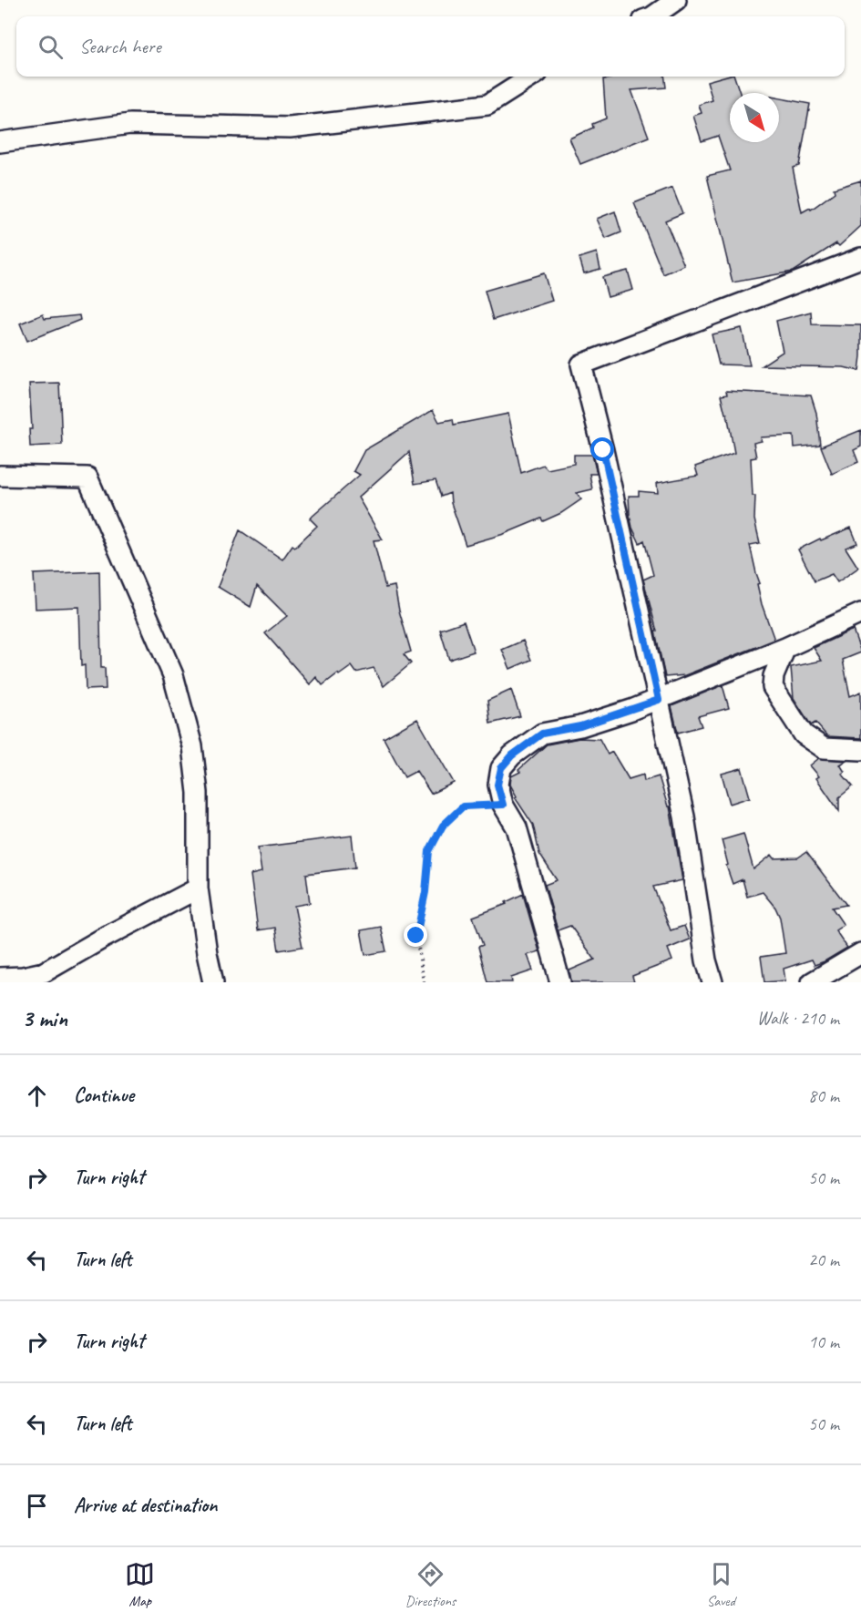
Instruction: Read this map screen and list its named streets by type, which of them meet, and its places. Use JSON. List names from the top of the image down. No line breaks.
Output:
{"north":"bottom right","page":{"search":"Search here","heading":["3 min","Walk · 210 m"],"list":[["Continue","80 m"],["Turn right","50 m"],["Turn left","20 m"],["Turn right","10 m"],["Turn left","50 m"],"Arrive at destination"],"nav":["Map","Directions","Saved"]}}
